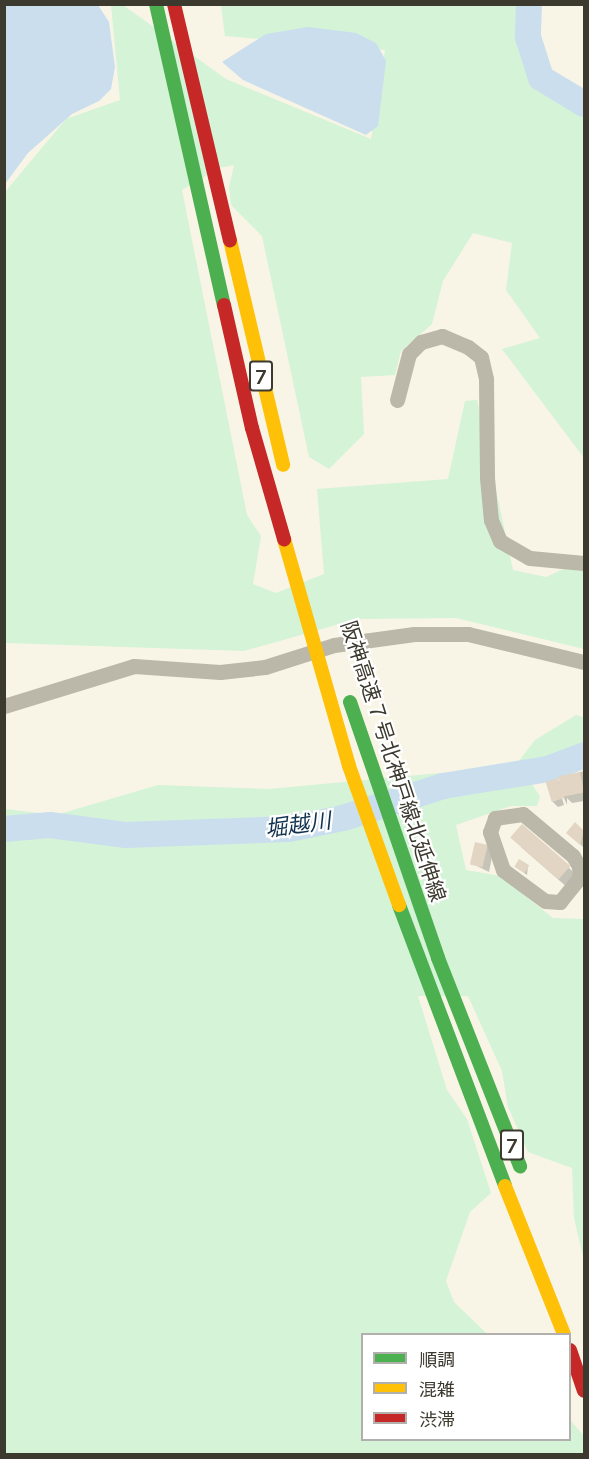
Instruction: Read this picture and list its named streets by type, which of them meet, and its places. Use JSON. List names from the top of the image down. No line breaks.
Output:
{"streets":{"highway":["7","阪神高速７号北神戸線北延伸線"]},"crossings":[["7","阪神高速７号北神戸線北延伸線"]],"water":["堀越川"],"legend":["順調","混雑","渋滞"]}
